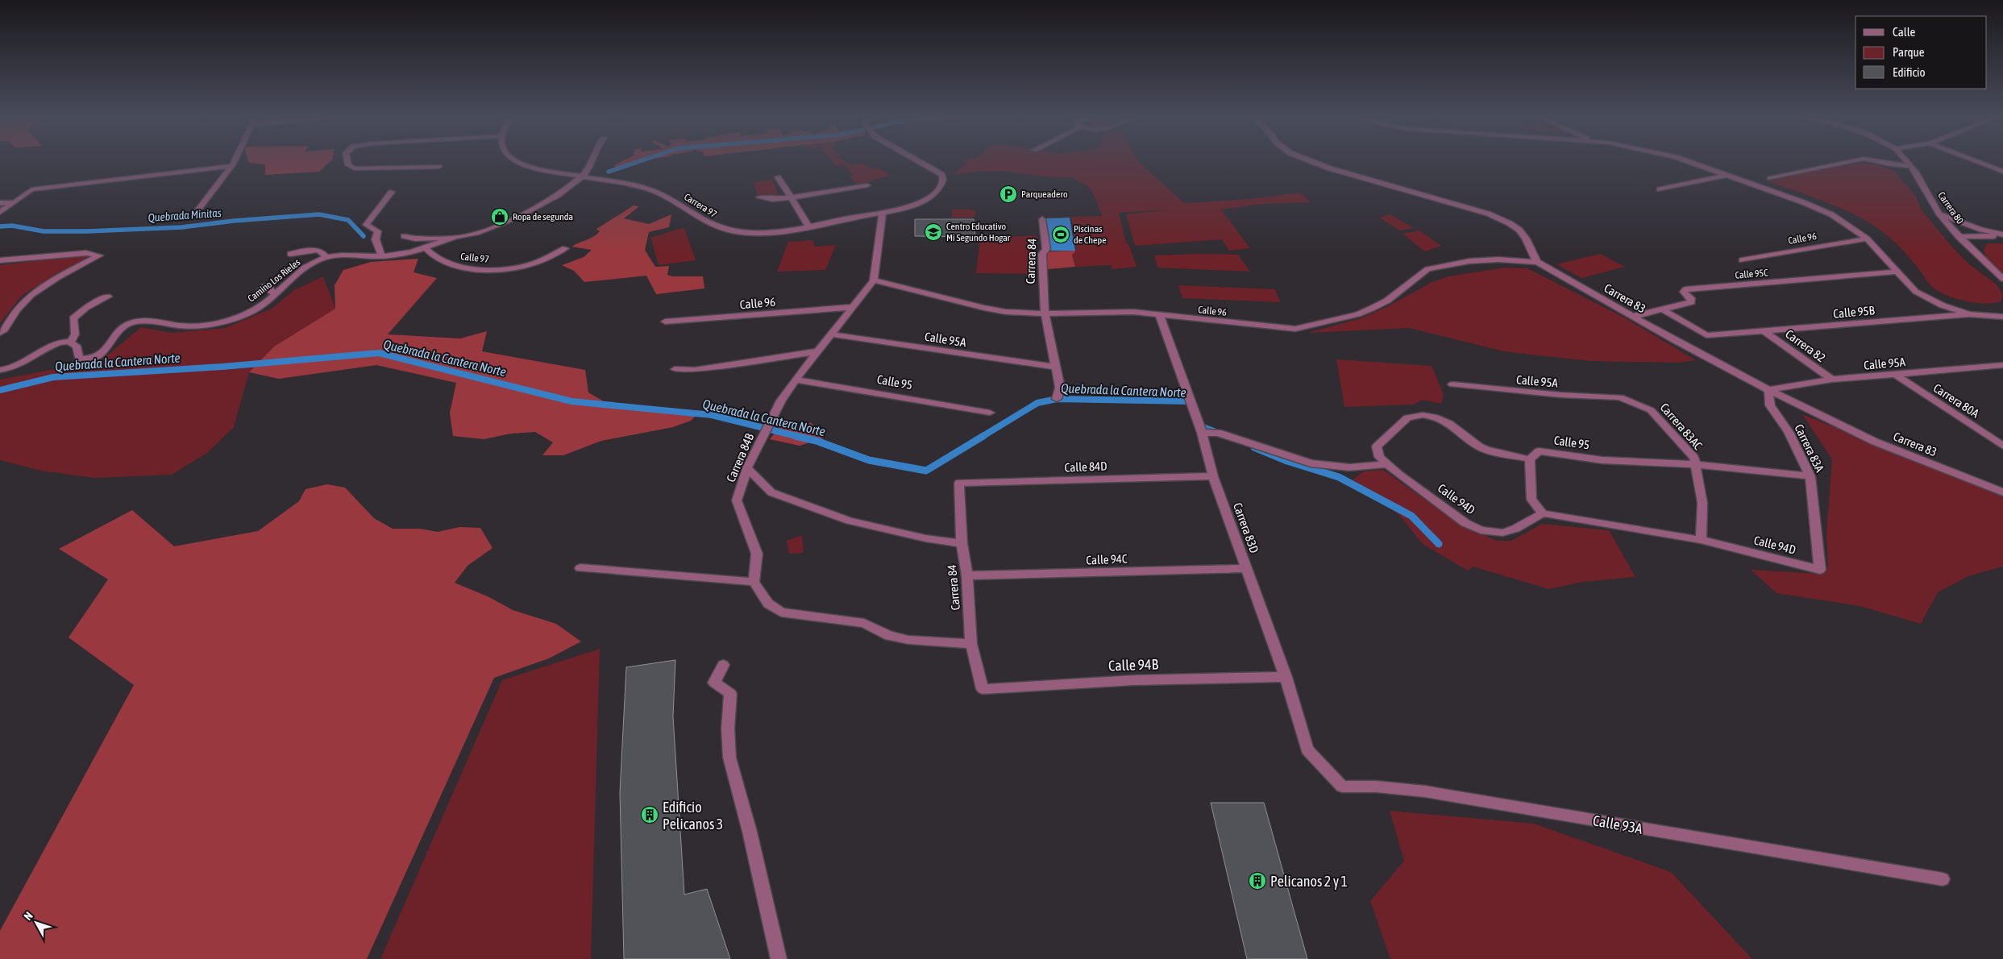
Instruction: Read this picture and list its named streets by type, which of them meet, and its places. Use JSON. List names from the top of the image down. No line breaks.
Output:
{"streets":{"street":["Carrera 97","Carrera 80","Calle 96","Calle 97","Carrera 84","Calle 95C","Camino Los Rieles","Carrera 83","Calle 95B","Calle 95A","Carrera 82","Calle 95","Carrera 80A","Carrera 83AC","Carrera 83A","Carrera 84B","Calle 84D","Calle 94D","Carrera 83D","Calle 94C","Calle 94B","Calle 93A"]},"crossings":[["Carrera 97","Camino Los Rieles"],["Calle 96","Carrera 84"],["Calle 96","Carrera 83"],["Calle 96","Carrera 84B"],["Calle 96","Carrera 83D"],["Calle 97","Camino Los Rieles"],["Carrera 84","Calle 95A"],["Carrera 84","Calle 84D"],["Carrera 84","Calle 94C"],["Carrera 84","Calle 94B"],["Calle 95C","Carrera 83"],["Calle 95C","Calle 95B"],["Carrera 83","Calle 95A"],["Carrera 83","Carrera 83A"],["Calle 95B","Carrera 82"],["Calle 95A","Carrera 82"],["Calle 95A","Carrera 80A"],["Calle 95A","Carrera 83AC"],["Calle 95A","Carrera 83A"],["Calle 95A","Carrera 84B"],["Calle 95","Carrera 83AC"],["Calle 95","Carrera 83A"],["Calle 95","Carrera 84B"],["Carrera 83AC","Calle 94D"],["Carrera 83A","Calle 94D"],["Calle 84D","Carrera 83D"],["Carrera 83D","Calle 94C"],["Carrera 83D","Calle 94B"],["Carrera 83D","Calle 93A"]],"water":["Quebrada Minitas","Quebrada la Cantera Norte"],"places":{"parking":["Parqueadero"],"shop":["Ropa de segunda"],"school or university":["Centro Educativo Mi Segundo Hogar"],"sports":["Piscinas de Chepe"],"building":["Edificio Pelicanos 3","Pelicanos 2 y 1"]},"legend":["Calle","Parque","Edificio"],"north":"top left"}
